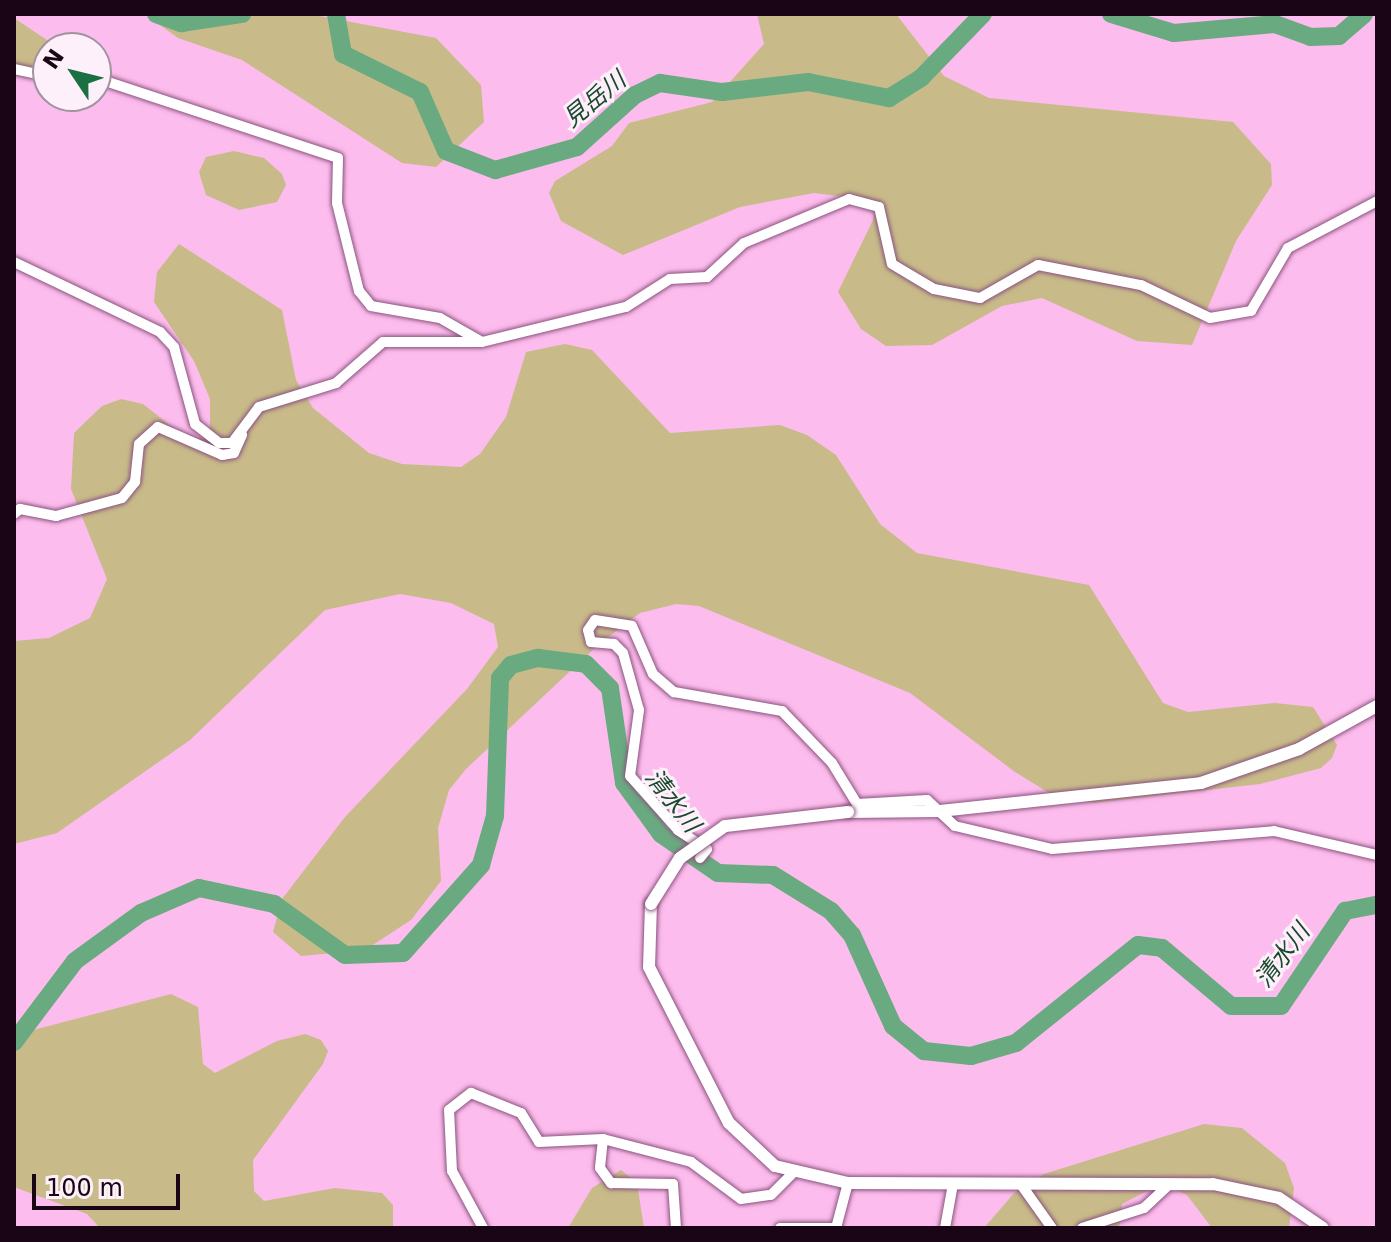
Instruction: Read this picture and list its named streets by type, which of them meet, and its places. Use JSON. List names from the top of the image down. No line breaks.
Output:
{"water":["見岳川","清水川"],"scale_bar":"100 m","north":"top left"}
